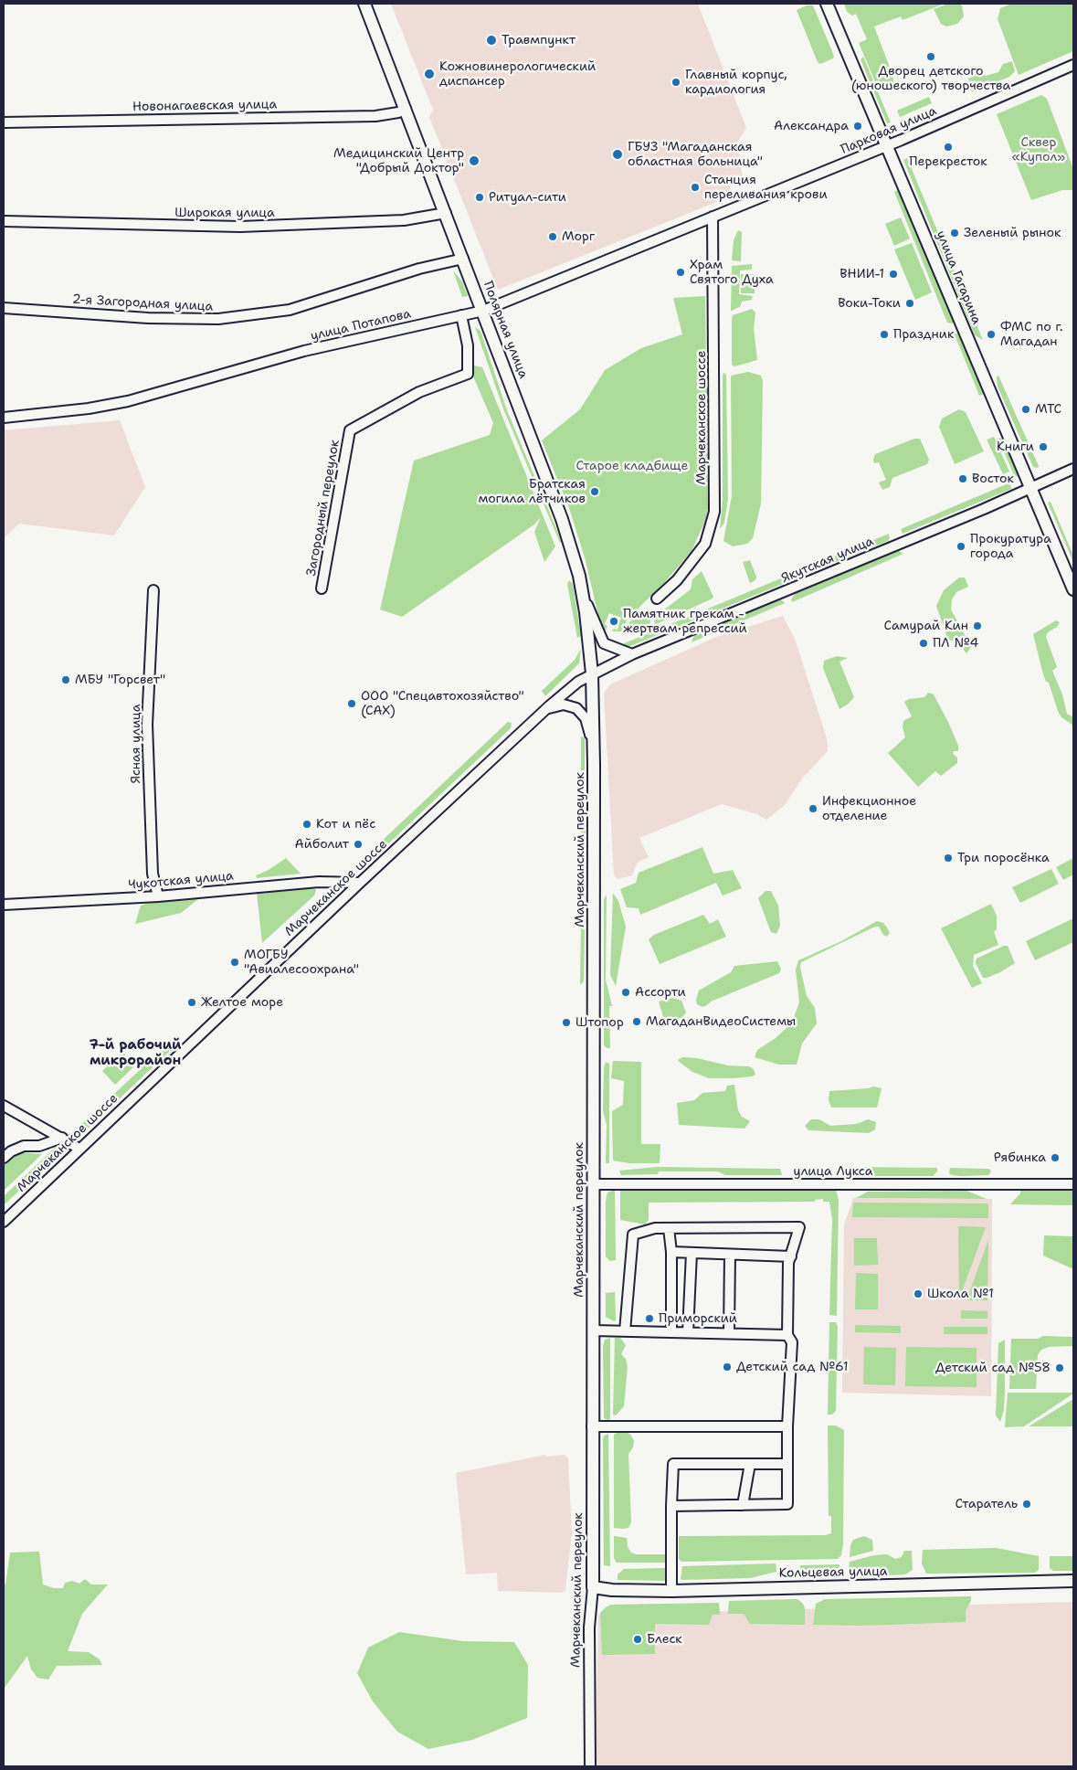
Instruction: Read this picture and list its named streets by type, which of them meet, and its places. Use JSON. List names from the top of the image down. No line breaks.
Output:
{"streets":{"main road":["улица Гагарина","Полярная улица","Марчеканский переулок","Кольцевая улица"],"street":["Новонагаевская улица","Парковая улица","Широкая улица","2-я Загородная улица","улица Потапова","Марчеканское шоссе","Загородный переулок","Якутская улица","Ясная улица","Чукотская улица","улица Лукса"]},"crossings":[["Новонагаевская улица","Полярная улица"],["Парковая улица","улица Гагарина"],["Парковая улица","улица Потапова"],["Парковая улица","Марчеканское шоссе"],["Широкая улица","Полярная улица"],["улица Гагарина","Якутская улица"],["2-я Загородная улица","Полярная улица"],["улица Потапова","Полярная улица"],["улица Потапова","Марчеканское шоссе"],["улица Потапова","Загородный переулок"],["Полярная улица","Марчеканское шоссе"],["Полярная улица","Якутская улица"],["Полярная улица","Марчеканский переулок"],["Марчеканское шоссе","Якутская улица"],["Марчеканское шоссе","Марчеканский переулок"],["Марчеканское шоссе","Чукотская улица"],["Якутская улица","Марчеканский переулок"],["Ясная улица","Чукотская улица"],["Марчеканский переулок","улица Лукса"],["Марчеканский переулок","Кольцевая улица"]],"districts":["7-й рабочий микрорайон"],"parks":["Сквер «Купол»","Старое кладбище"],"places":["Травмпункт","Дворец детского (юношеского) творчества","Кожновинерологический диспансер","Главный корпус, кардиология","Александра","Перекресток","ГБУЗ \"Магаданская областная больница\"","Медицинский Центр \"Добрый Доктор\"","Станция переливания крови","Ритуал-сити","Зеленый рынок","Морг","Храм Святого Духа","ВНИИ-1","Воки-Токи","Праздник","ФМС по г. Магадан","МТС","Книги","Восток","Братская могила лётчиков","Прокуратура города","Памятник грекам - жертвам репрессий","Самурай Кин","ПЛ №4","МБУ \"Горсвет\"","ООО \"Спецавтохозяйство\" (САХ)","Инфекционное отделение","Кот и пёс","Айболит","Три поросёнка","МОГБУ \"Авиалесоохрана\"","Ассорти","Желтое море","МагаданВидеоСистемы","Штопор","Рябинка","Школа №1","Приморский","Детский сад №61","Детский сад №58","Старатель","Блеск"]}
